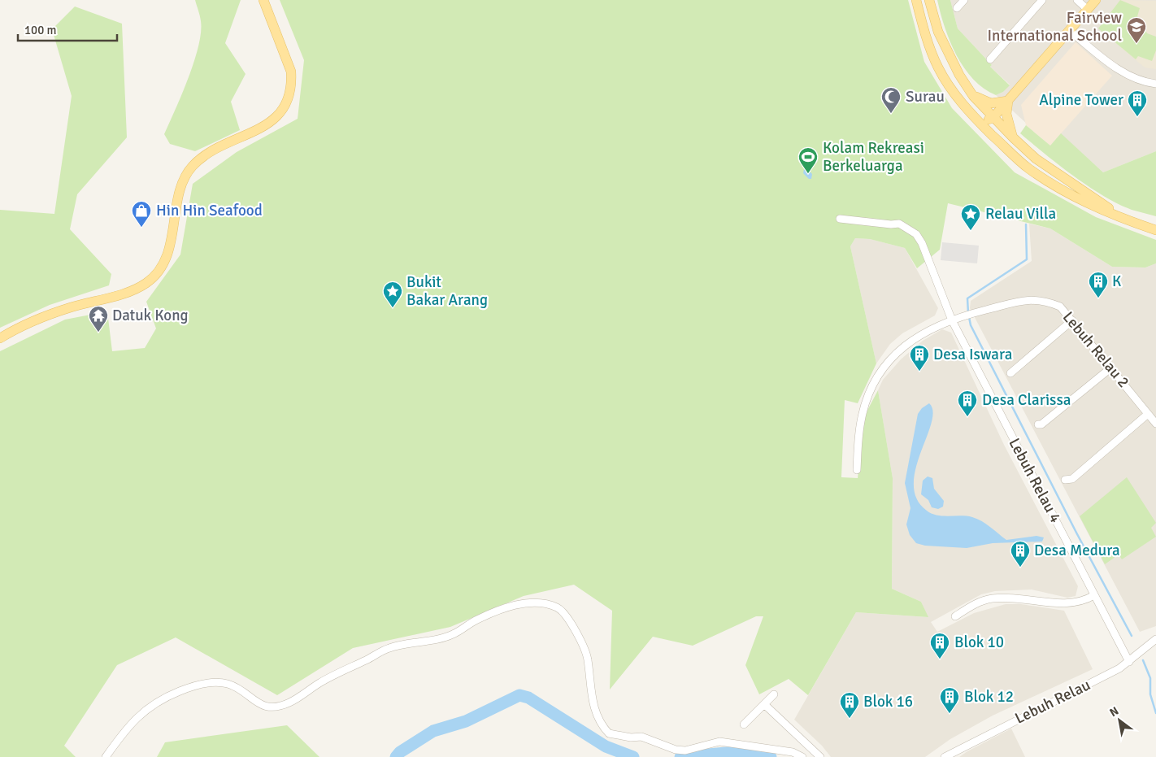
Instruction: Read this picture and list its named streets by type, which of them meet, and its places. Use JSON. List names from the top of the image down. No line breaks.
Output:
{"streets":{"street":["Lebuh Relau 2","Lebuh Relau 4","Lebuh Relau"]},"crossings":[["Lebuh Relau 2","Lebuh Relau 4"],["Lebuh Relau 4","Lebuh Relau"]],"places":{"school or university":["Fairview International School"],"mosque":["Surau"],"building":["Alpine Tower","K","Desa Iswara","Desa Clarissa","Desa Medura","Blok 10","Blok 12","Blok 16"],"sports":["Kolam Rekreasi Berkeluarga"],"shop":["Hin Hin Seafood"],"place":["Relau Villa","Bukit Bakar Arang"],"temple":["Datuk Kong"]},"scale_bar":"100 m","north":"top left"}
